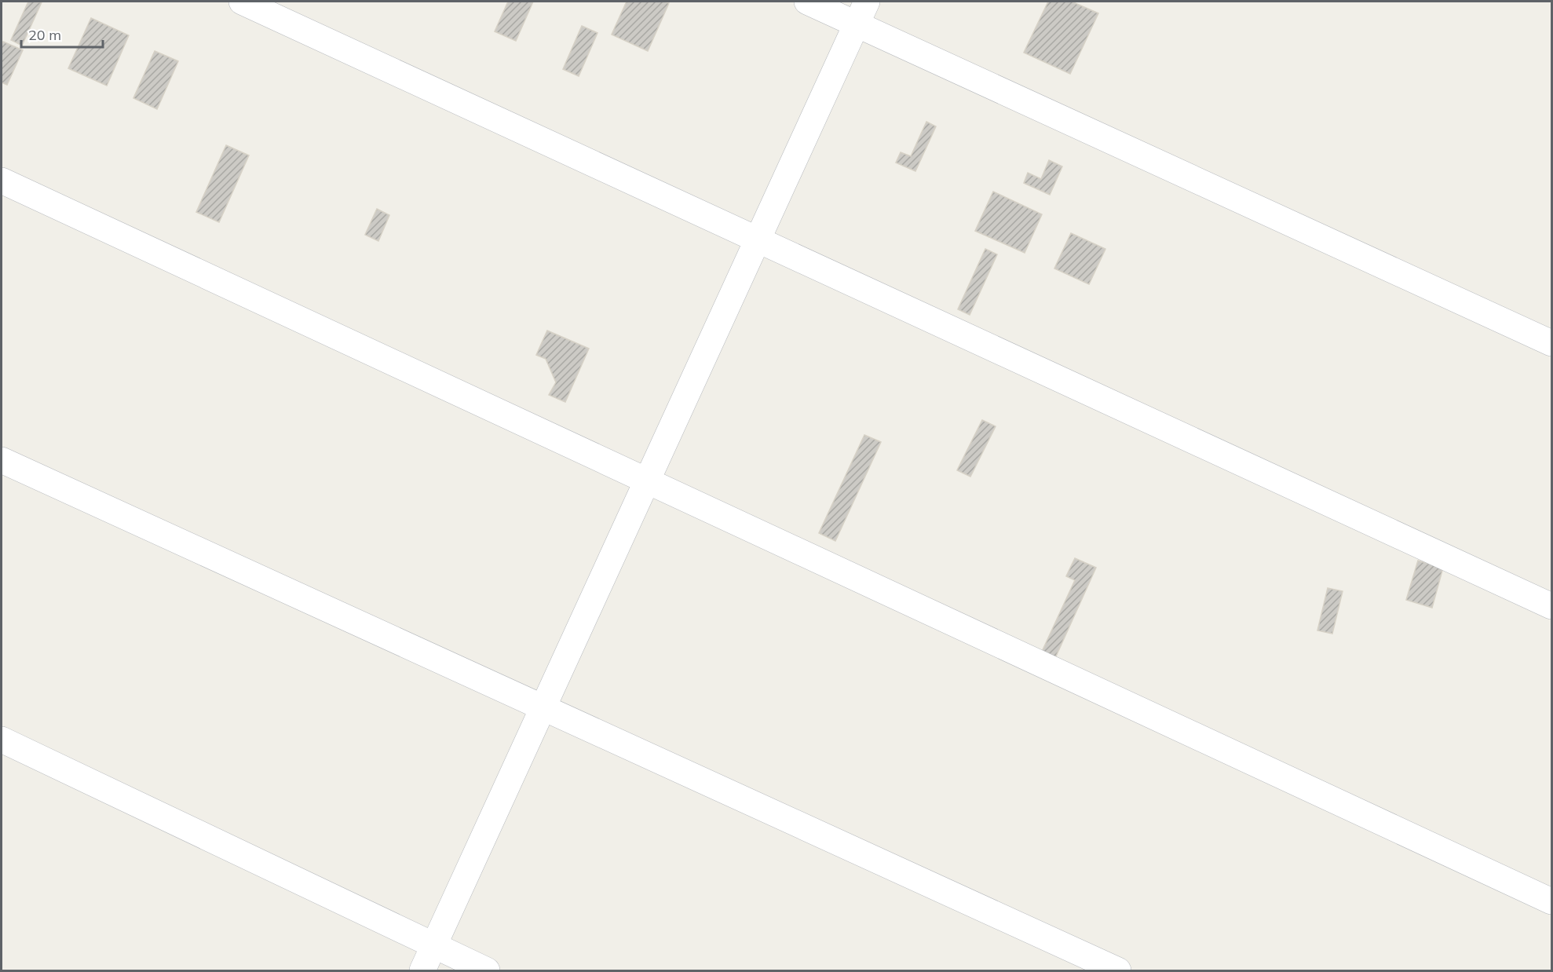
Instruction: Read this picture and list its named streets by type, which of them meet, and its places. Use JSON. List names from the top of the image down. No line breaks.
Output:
{"scale_bar":"20 m"}
